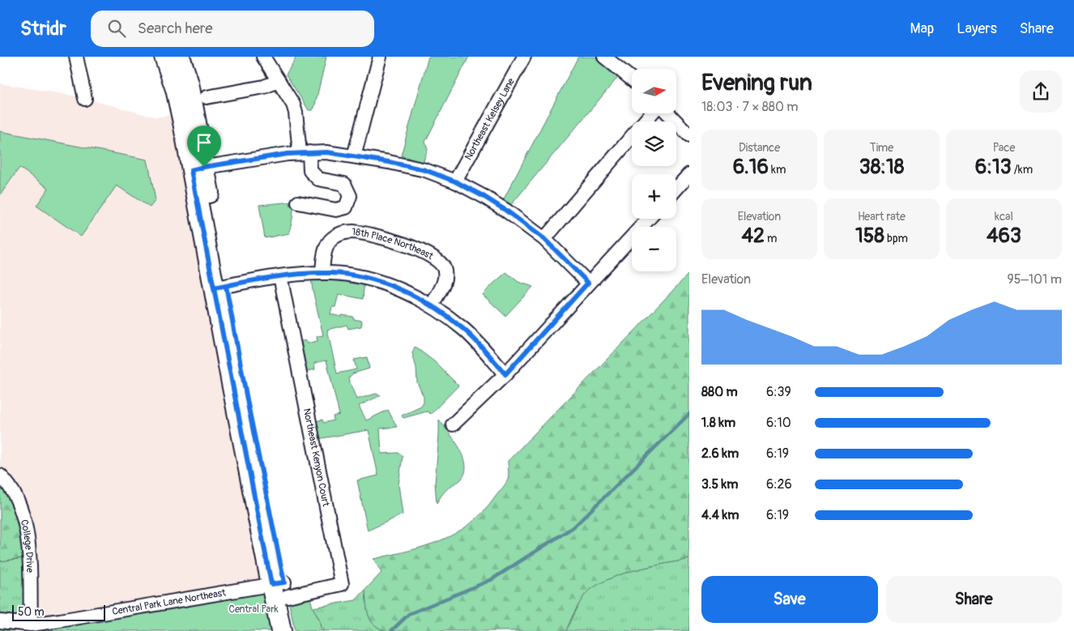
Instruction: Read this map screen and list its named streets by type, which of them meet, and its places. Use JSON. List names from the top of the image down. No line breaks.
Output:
{"streets":{"street":["Northeast Kelsey Lane","18th Place Northeast","Northeast Kenyon Court","College Drive","Central Park Lane Northeast"]},"crossings":[["Northeast Kenyon Court","Central Park Lane Northeast"],["College Drive","Central Park Lane Northeast"]],"parks":["Central Park"],"scale_bar":"50 m","north":"right","page":{"header":"Stridr","search":"Search here","nav":["Map","Layers","Share"],"heading":["Evening run","18:03 · 7 × 880 m"],"map_buttons":["+","−"],"stats":[["Distance","6.16 km"],["Time","38:18"],["Pace","6:13 /km"],["Elevation","42 m"],["Heart rate","158 bpm"],["kcal","463"]],"chart":["Elevation","95–101 m"],"list":[{"name":"880 m","note":"6:39"},{"name":"1.8 km","note":"6:10"},{"name":"2.6 km","note":"6:19"},{"name":"3.5 km","note":"6:26"},{"name":"4.4 km","note":"6:19"}],"buttons":["Save","Share"],"scale":"50 m"}}
